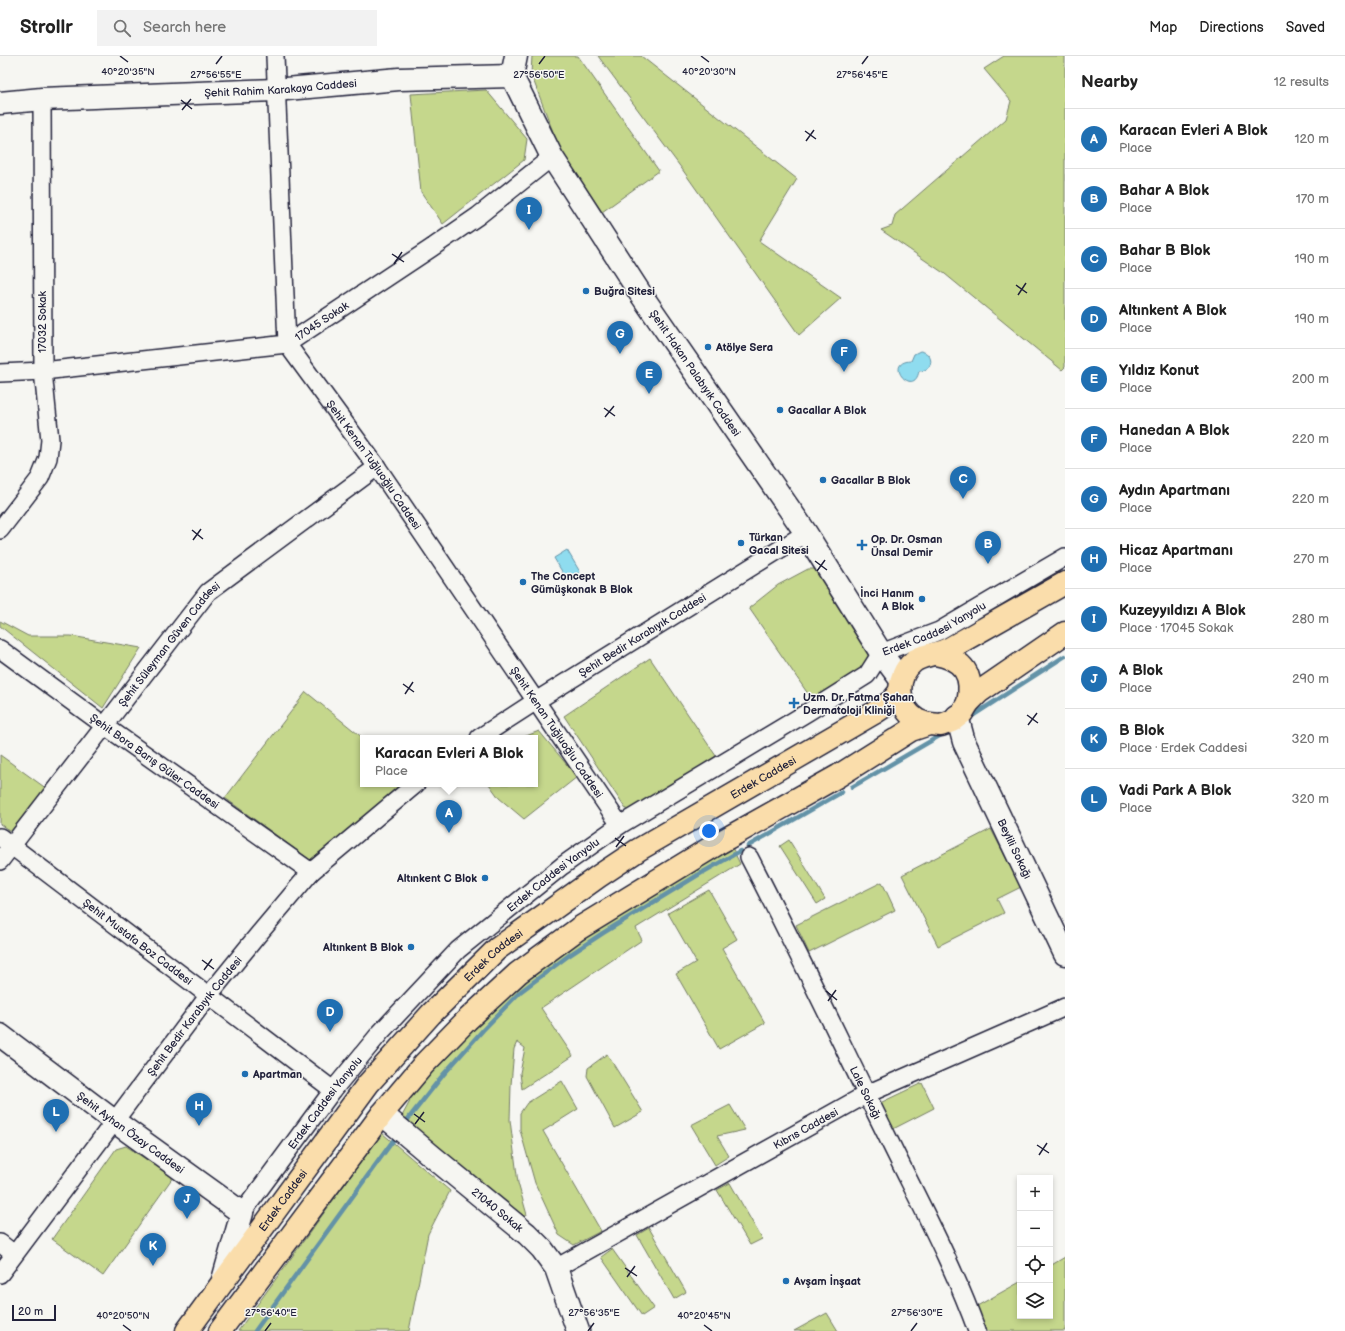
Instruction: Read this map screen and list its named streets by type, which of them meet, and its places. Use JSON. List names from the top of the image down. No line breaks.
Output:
{"streets":{"highway":["Erdek Caddesi"],"main road":["Şehit Rahim Karakaya Caddesi","Şehit Hakan Palabıyık Caddesi","Beylili Sokağı","Şehit Ayhan Özay Caddesi","21040 Sokak"],"street":["17045 Sokak","17032 Sokak","Şehit Kenan Tuğluoğlu Caddesi","Erdek Caddesi Yanyolu","Şehit Bedir Karabıyık Caddesi","Şehit Süleyman Güven Caddesi","Şehit Bora Barış Güler Caddesi","Şehit Mustafa Boz Caddesi","Lale Sokağı","Kıbrıs Caddesi"]},"crossings":[["Şehit Rahim Karakaya Caddesi","17032 Sokak"],["Şehit Rahim Karakaya Caddesi","Şehit Hakan Palabıyık Caddesi"],["17045 Sokak","17032 Sokak"],["17045 Sokak","Şehit Hakan Palabıyık Caddesi"],["17045 Sokak","Şehit Kenan Tuğluoğlu Caddesi"],["Şehit Hakan Palabıyık Caddesi","Erdek Caddesi Yanyolu"],["Şehit Hakan Palabıyık Caddesi","Şehit Bedir Karabıyık Caddesi"],["Şehit Hakan Palabıyık Caddesi","Erdek Caddesi"],["Şehit Hakan Palabıyık Caddesi","Beylili Sokağı"],["Şehit Kenan Tuğluoğlu Caddesi","Erdek Caddesi Yanyolu"],["Şehit Kenan Tuğluoğlu Caddesi","Şehit Bedir Karabıyık Caddesi"],["Şehit Kenan Tuğluoğlu Caddesi","Şehit Süleyman Güven Caddesi"],["Erdek Caddesi Yanyolu","Şehit Mustafa Boz Caddesi"],["Erdek Caddesi Yanyolu","Şehit Ayhan Özay Caddesi"],["Şehit Bedir Karabıyık Caddesi","Şehit Bora Barış Güler Caddesi"],["Şehit Bedir Karabıyık Caddesi","Şehit Mustafa Boz Caddesi"],["Şehit Bedir Karabıyık Caddesi","Şehit Ayhan Özay Caddesi"],["Şehit Süleyman Güven Caddesi","Şehit Bora Barış Güler Caddesi"],["Şehit Süleyman Güven Caddesi","Şehit Mustafa Boz Caddesi"],["Erdek Caddesi","Beylili Sokağı"],["Lale Sokağı","Kıbrıs Caddesi"],["Kıbrıs Caddesi","21040 Sokak"]],"places":{"other":["Buğra Sitesi","Atölye Sera","Gacallar A Blok","Gacallar B Blok","Türkan Gacal Sitesi","The Concept Gümüşkonak B Blok","İnci Hanım A Blok","Altınkent C Blok","Altınkent B Blok","Apartman","Avşam İnşaat"],"health":["Op. Dr. Osman Ünsal Demir","Uzm. Dr. Fatma Şahan Dermatoloji Kliniği"]},"scale_bar":"20 m","page":{"header":"Strollr","search":"Search here","nav":["Map","Directions","Saved"],"heading":["Nearby","12 results"],"list":[{"mark":"A","name":"Karacan Evleri A Blok","note":"Place","value":"120 m"},{"mark":"B","name":"Bahar A Blok","note":"Place","value":"170 m"},{"mark":"C","name":"Bahar B Blok","note":"Place","value":"190 m"},{"mark":"D","name":"Altınkent A Blok","note":"Place","value":"190 m"},{"mark":"E","name":"Yıldız Konut","note":"Place","value":"200 m"},{"mark":"F","name":"Hanedan A Blok","note":"Place","value":"220 m"},{"mark":"G","name":"Aydın Apartmanı","note":"Place","value":"220 m"},{"mark":"H","name":"Hicaz Apartmanı","note":"Place","value":"270 m"},{"mark":"I","name":"Kuzeyyıldızı A Blok","note":"Place · 17045 Sokak","value":"280 m"},{"mark":"J","name":"A Blok","note":"Place","value":"290 m"},{"mark":"K","name":"B Blok","note":"Place · Erdek Caddesi","value":"320 m"},{"mark":"L","name":"Vadi Park A Blok","note":"Place","value":"320 m"}],"pins":["I","G","F","E","C","B","A","D","H","L","J","K"],"popup":["Karacan Evleri A Blok","Place"],"map_buttons":["+","−"],"scale":"20 m"},"coordinates":["40°20'35\"N","40°20'30\"N","27°56'55\"E","27°56'50\"E","27°56'45\"E","27°56'40\"E","27°56'35\"E","27°56'30\"E","40°20'50\"N","40°20'45\"N"]}
